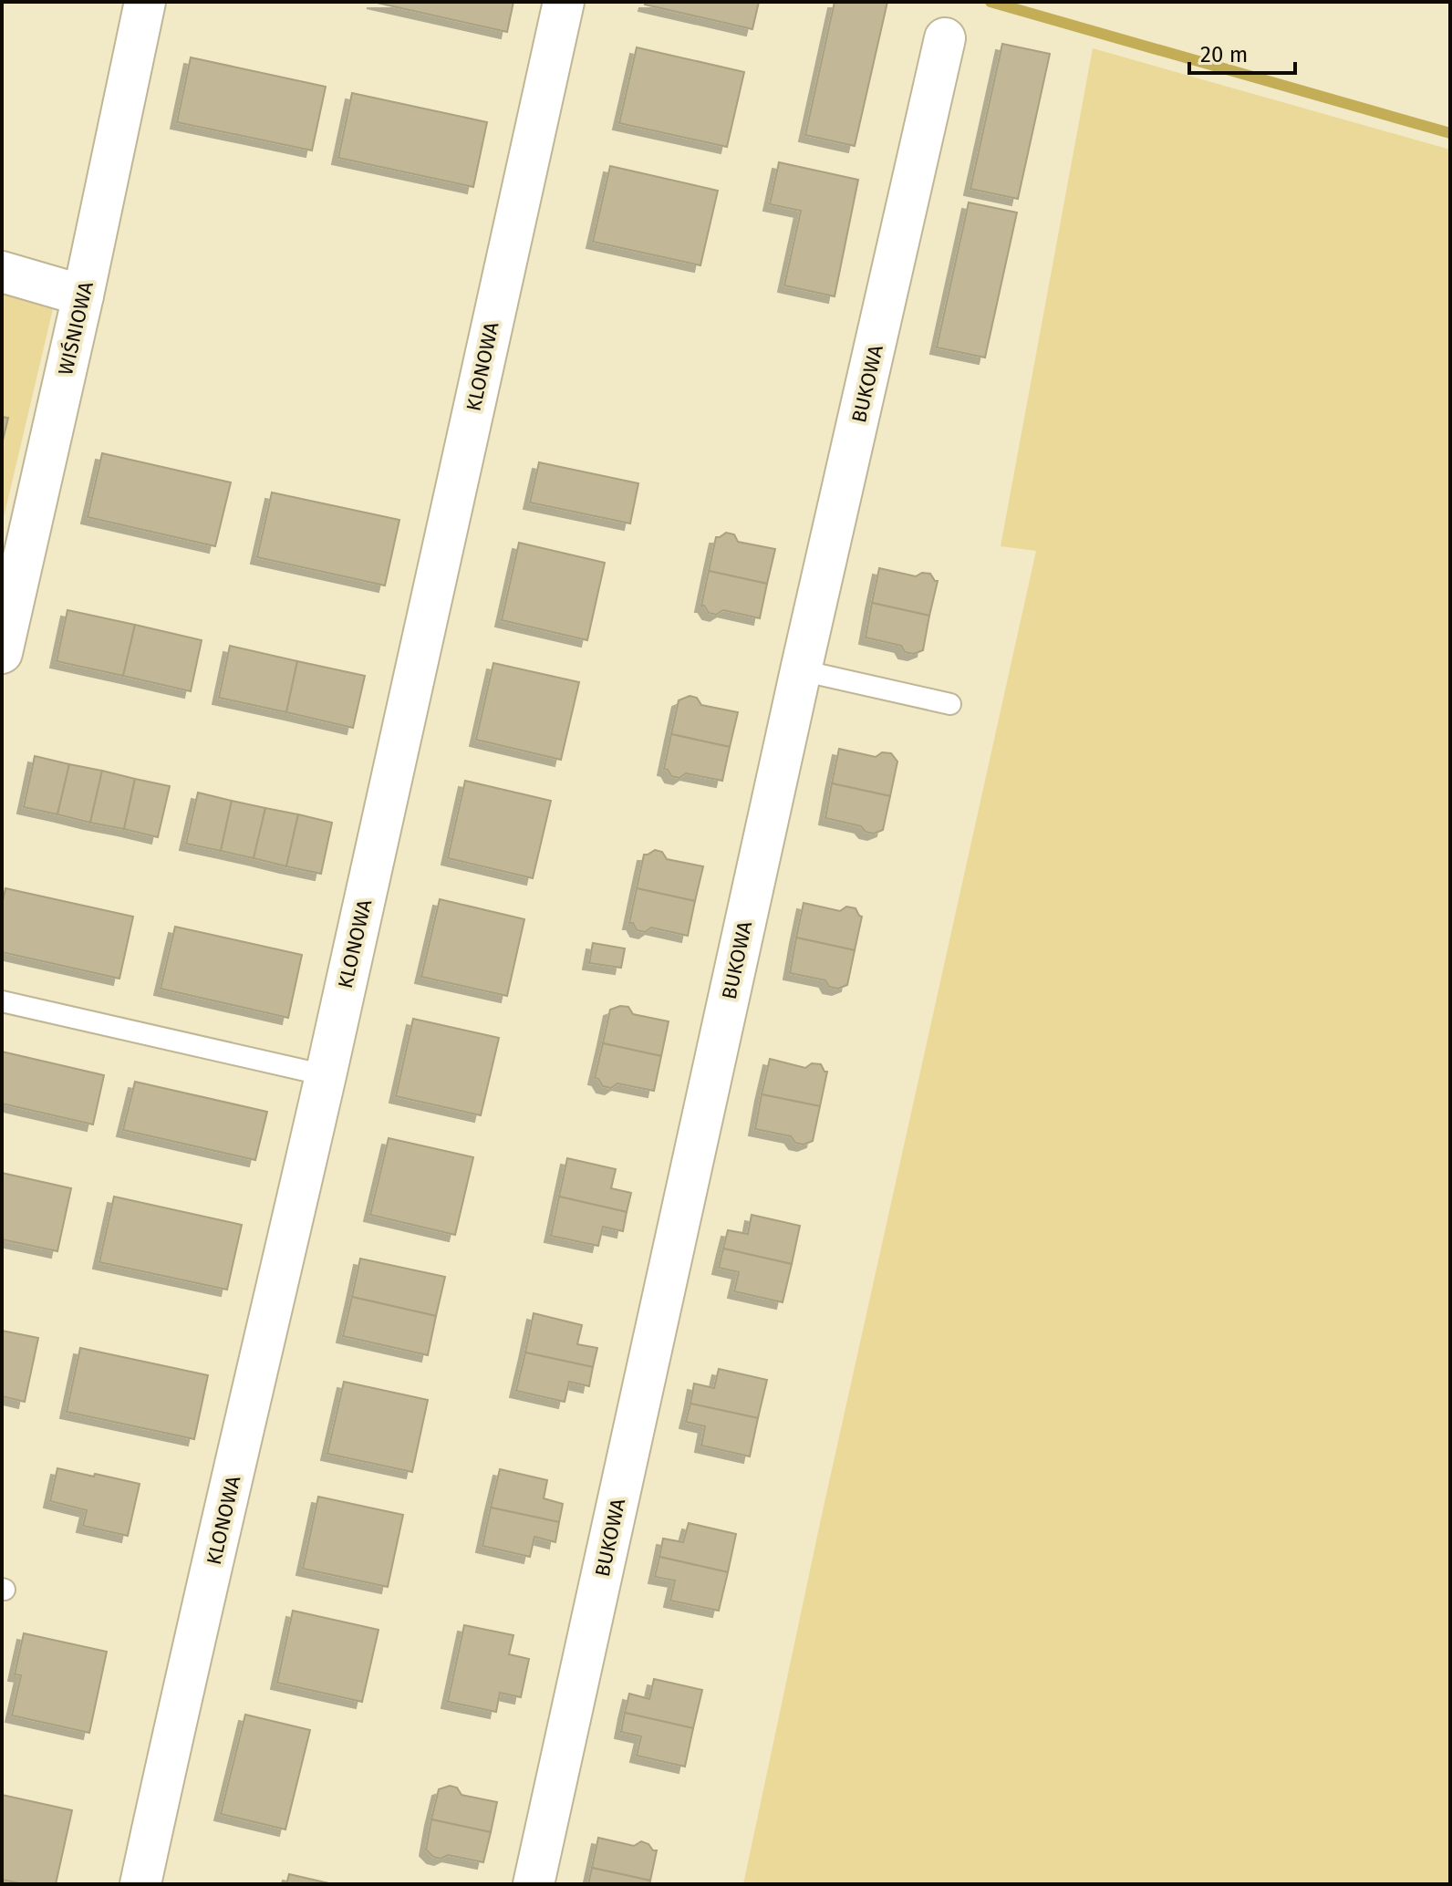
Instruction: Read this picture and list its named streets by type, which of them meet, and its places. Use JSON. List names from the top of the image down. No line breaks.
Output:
{"streets":{"street":["WIŚNIOWA","KLONOWA","BUKOWA"]},"scale_bar":"20 m"}
